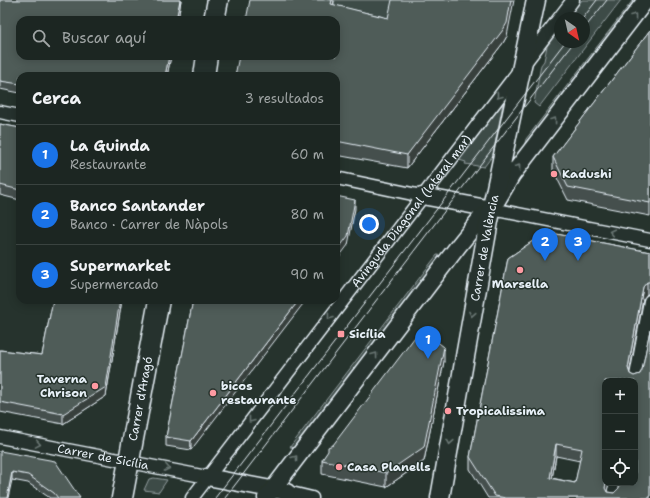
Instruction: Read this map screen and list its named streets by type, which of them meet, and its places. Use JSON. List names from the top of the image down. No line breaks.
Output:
{"streets":{"main road":["Carrer de València","Carrer d'Aragó"],"street":["Avinguda Diagonal (lateral mar)","Carrer de Sicília"]},"crossings":[["Avinguda Diagonal (lateral mar)","Carrer de València"],["Avinguda Diagonal (lateral mar)","Carrer de Sicília"],["Carrer d'Aragó","Carrer de Sicília"]],"one_way":["Carrer de València","Carrer de Sicília"],"places":{"other":["Kadushi","Marsella","Taverna Chrison","bicos restaurante","Tropicalissima","Casa Planells"],"transit":["Sicília"]},"north":"bottom right","page":{"search":"Buscar aquí","heading":["Cerca","3 resultados"],"list":[{"mark":"1","name":"La Guinda","note":"Restaurante","value":"60 m"},{"mark":"2","name":"Banco Santander","note":"Banco · Carrer de Nàpols","value":"80 m"},{"mark":"3","name":"Supermarket","note":"Supermercado","value":"90 m"}],"pins":["2","3","1"],"map_buttons":["+","−"]}}
